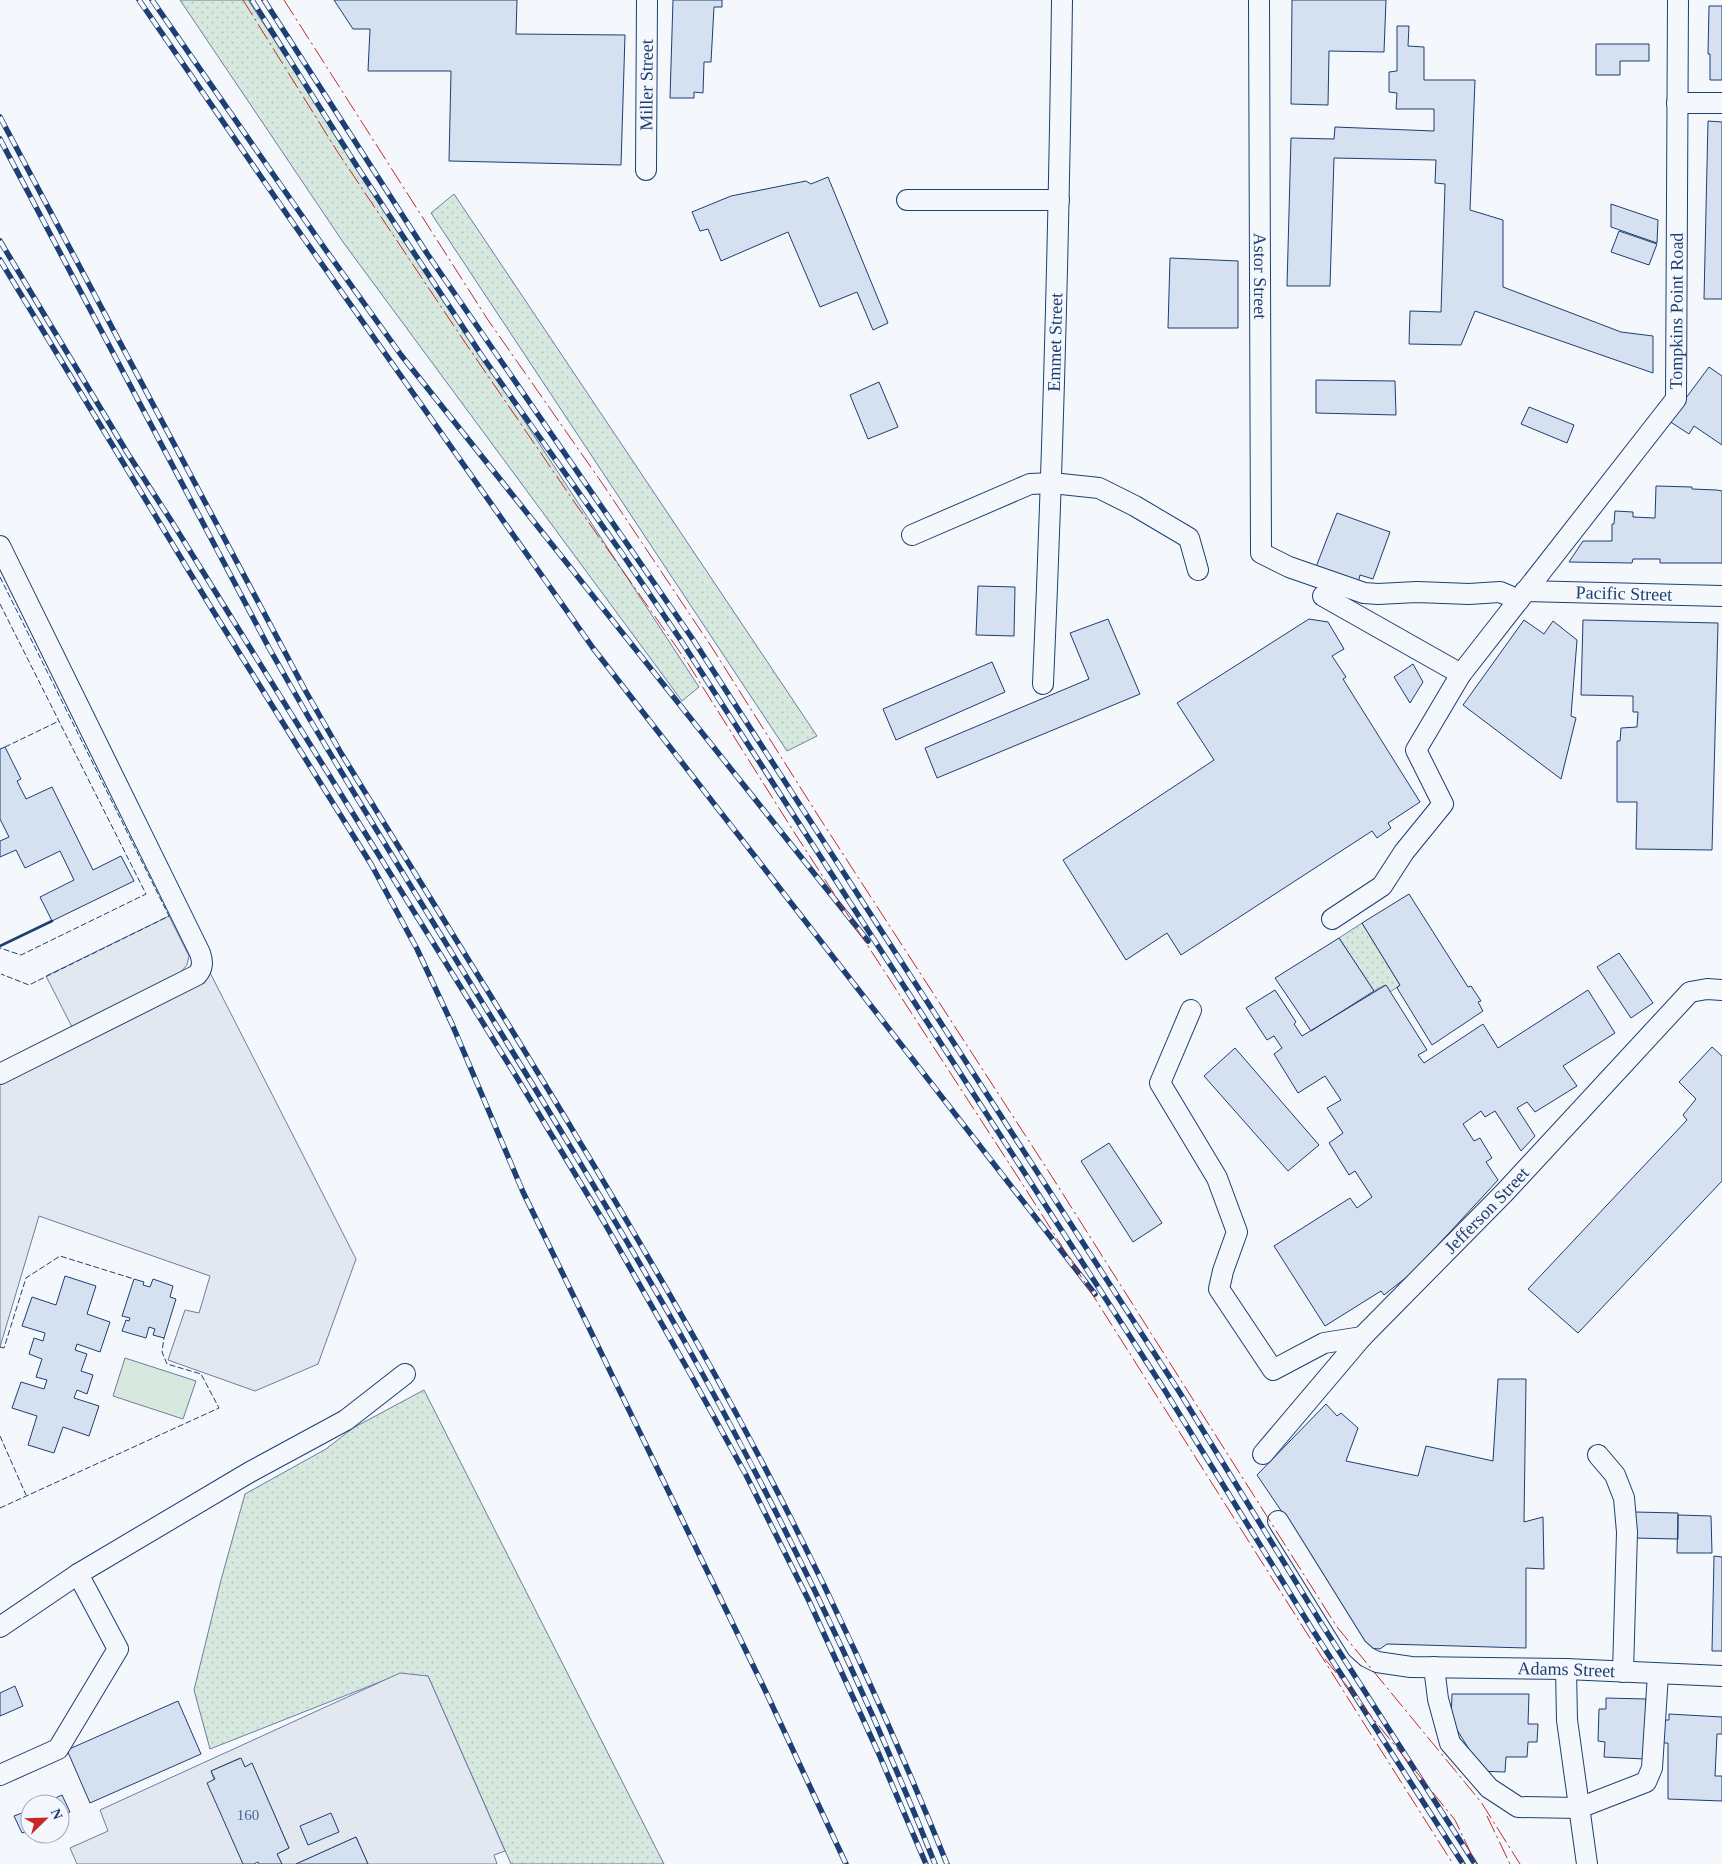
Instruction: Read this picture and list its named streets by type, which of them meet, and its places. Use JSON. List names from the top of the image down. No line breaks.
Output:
{"streets":{"street":["Miller Street","Astor Street","Tompkins Point Road","Emmet Street","Pacific Street","Jefferson Street","Adams Street"]},"crossings":[["Astor Street","Pacific Street"],["Tompkins Point Road","Pacific Street"]],"house_numbers":["160"],"north":"top right"}
